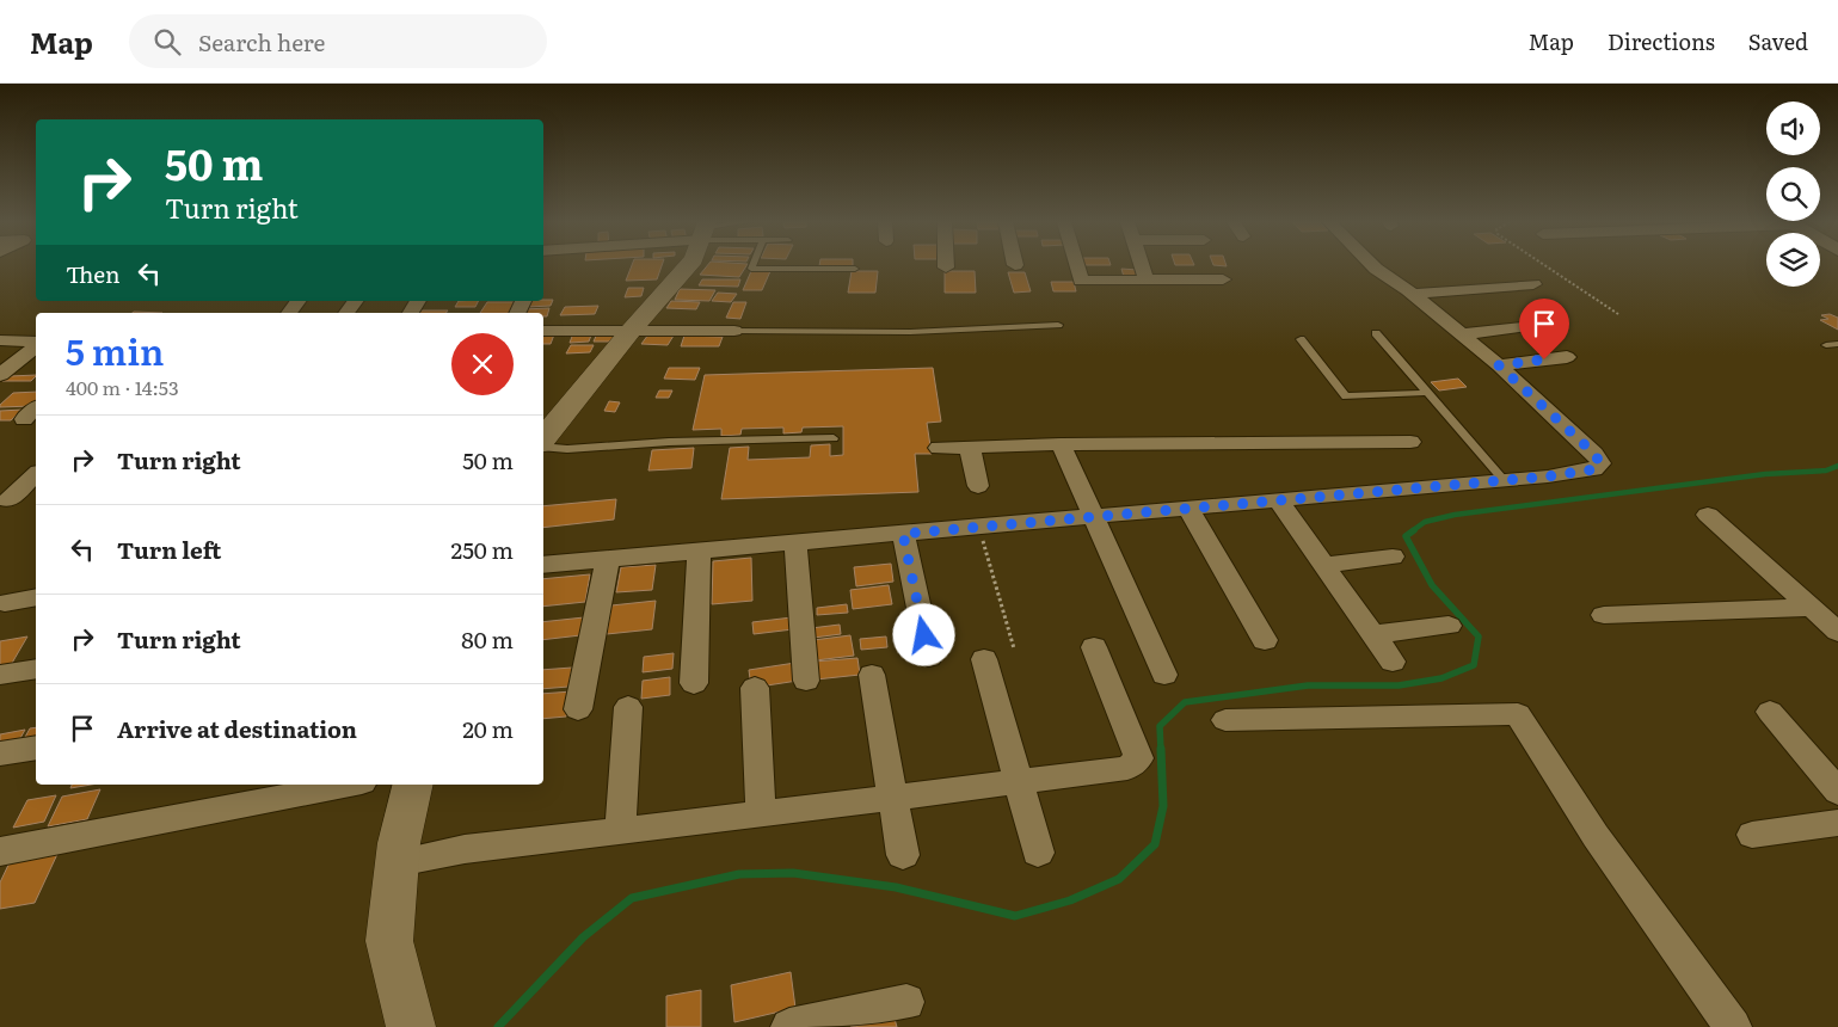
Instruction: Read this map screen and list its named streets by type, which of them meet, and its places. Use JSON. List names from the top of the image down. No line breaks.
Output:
{"page":{"header":"Map","search":"Search here","nav":["Map","Directions","Saved"],"turn":["50 m","Turn right"],"then":"Then","heading":["5 min","400 m · 14:53"],"list":[{"name":"Turn right","value":"50 m"},{"name":"Turn left","value":"250 m"},{"name":"Turn right","value":"80 m"},{"name":"Arrive at destination","value":"20 m"}]}}
